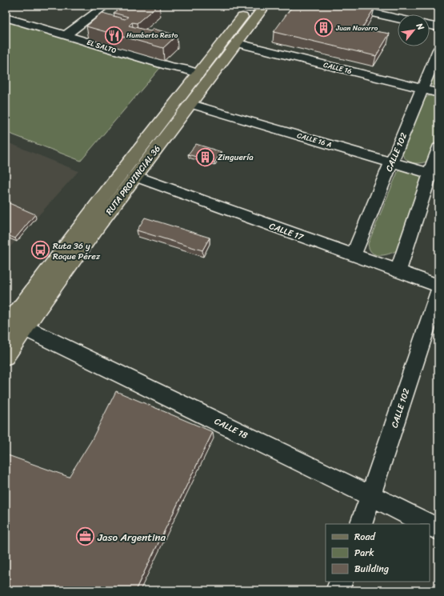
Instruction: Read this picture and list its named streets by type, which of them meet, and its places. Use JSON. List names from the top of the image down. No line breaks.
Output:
{"streets":{"main road":["RUTA PROVINCIAL 36"],"street":["EL SALTO","CALLE 16","CALLE 16 A","CALLE 102","CALLE 17","CALLE 18"]},"crossings":[["EL SALTO","RUTA PROVINCIAL 36"],["CALLE 16","CALLE 102"],["CALLE 16","RUTA PROVINCIAL 36"],["CALLE 16 A","CALLE 102"],["CALLE 16 A","RUTA PROVINCIAL 36"],["CALLE 102","CALLE 17"],["CALLE 102","CALLE 18"],["RUTA PROVINCIAL 36","CALLE 17"],["RUTA PROVINCIAL 36","CALLE 18"]],"places":{"building":["Juan Navarro","Zinguería"],"restaurant":["Humberto Resto"],"bus stop":["Ruta 36 y Roque Pérez"],"office":["Jaso Argentina"]},"legend":["Road","Park","Building"],"north":"top right"}
